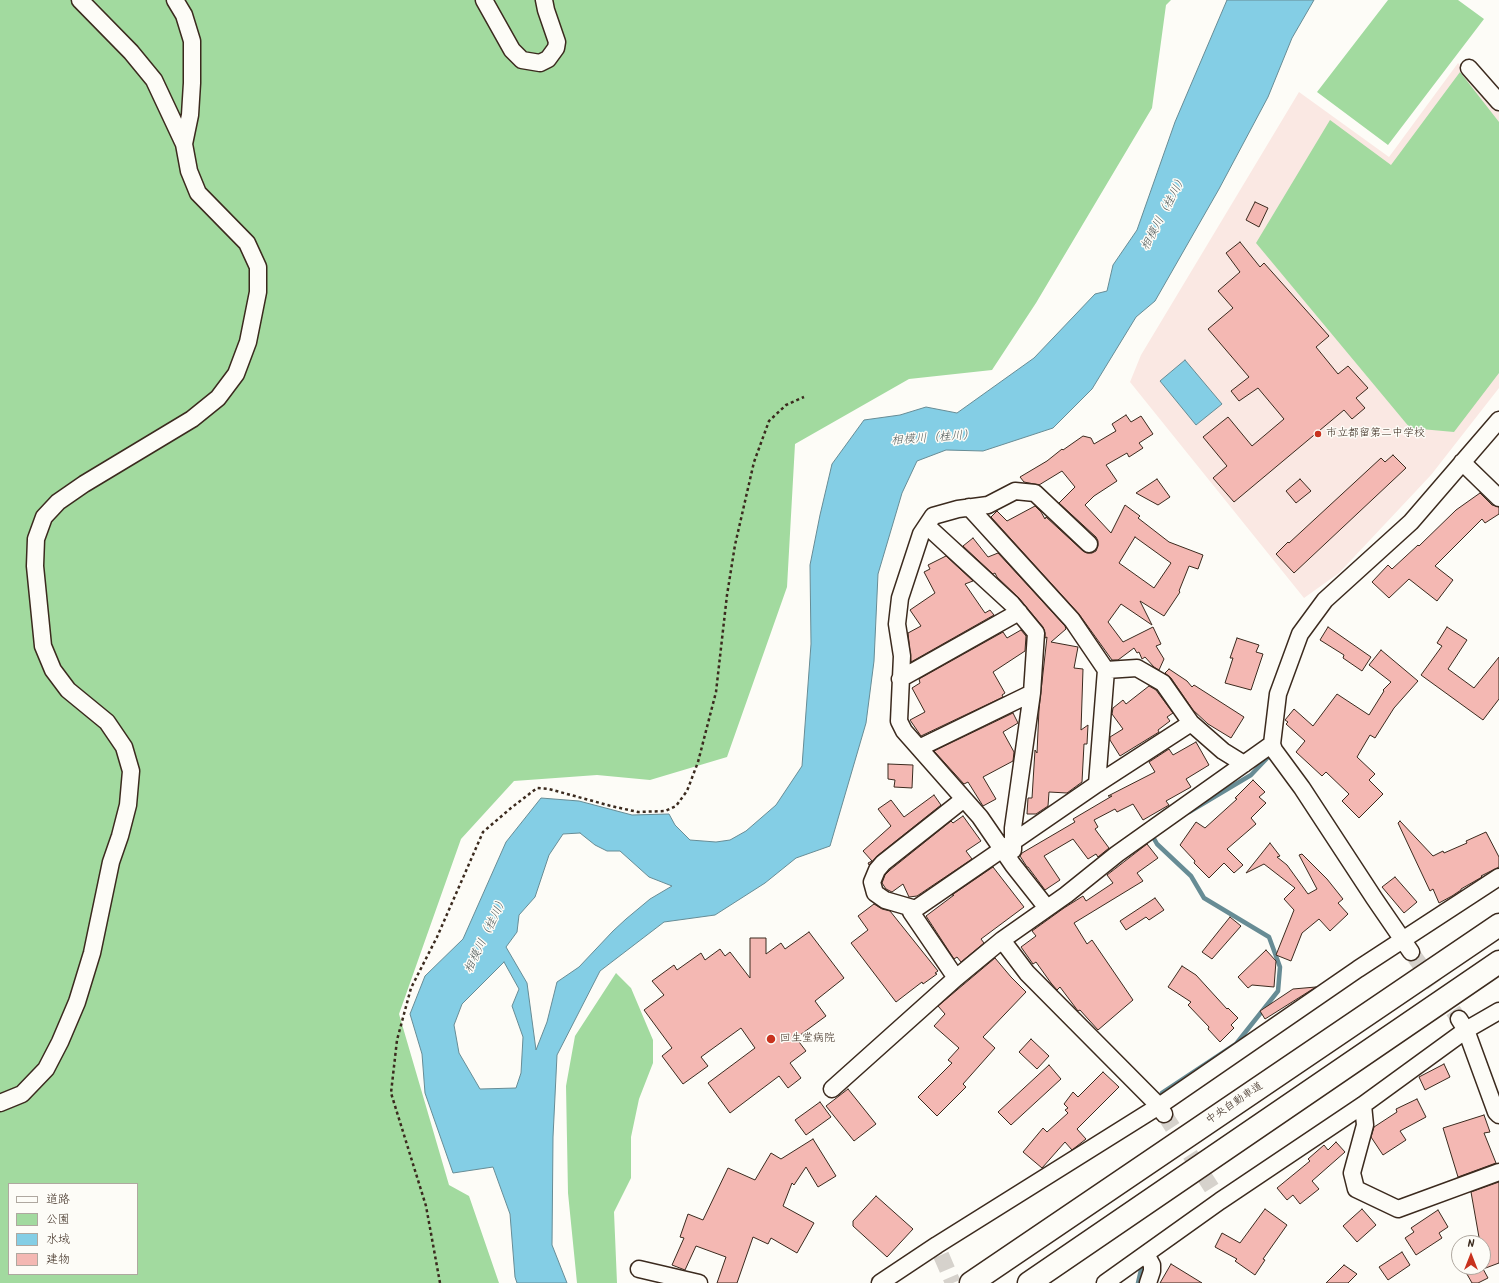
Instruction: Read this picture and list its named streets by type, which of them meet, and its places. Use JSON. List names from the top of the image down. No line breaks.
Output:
{"streets":{"highway":["中央自動車道"]},"water":["相模川（桂川）"],"places":["市立都留第二中学校","回生堂病院"],"legend":["道路","公園","水域","建物"],"north":"top"}
